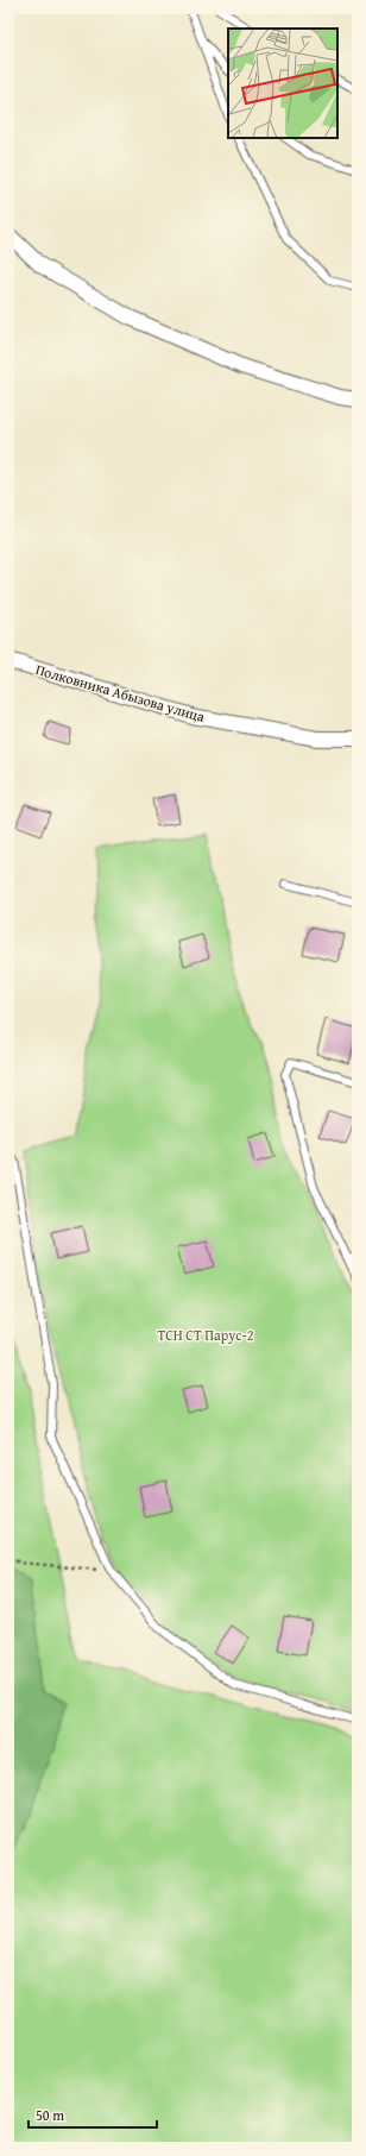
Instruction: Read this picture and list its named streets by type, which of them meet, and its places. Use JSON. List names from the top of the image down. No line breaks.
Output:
{"streets":{"street":["Полковника Абызова улица"]},"parks":["ТСН СТ Парус-2"],"scale_bar":"50 m"}
